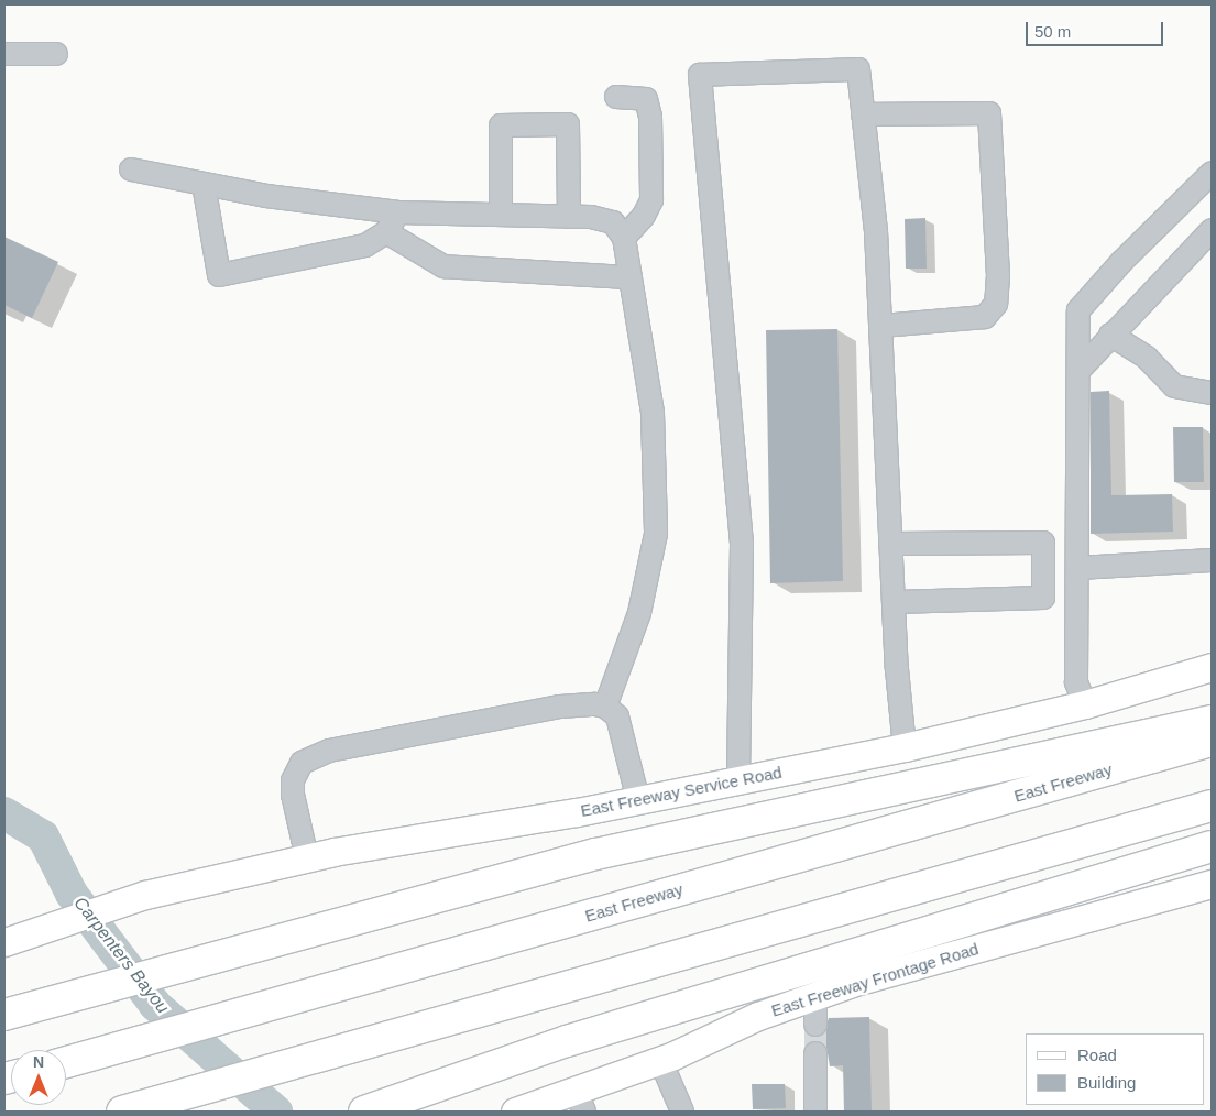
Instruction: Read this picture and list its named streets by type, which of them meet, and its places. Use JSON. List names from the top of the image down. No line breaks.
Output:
{"streets":{"highway":["East Freeway"],"main road":["East Freeway Service Road","East Freeway Frontage Road"]},"water":["Carpenters Bayou"],"legend":["Road","Building"],"scale_bar":"50 m","north":"top"}
